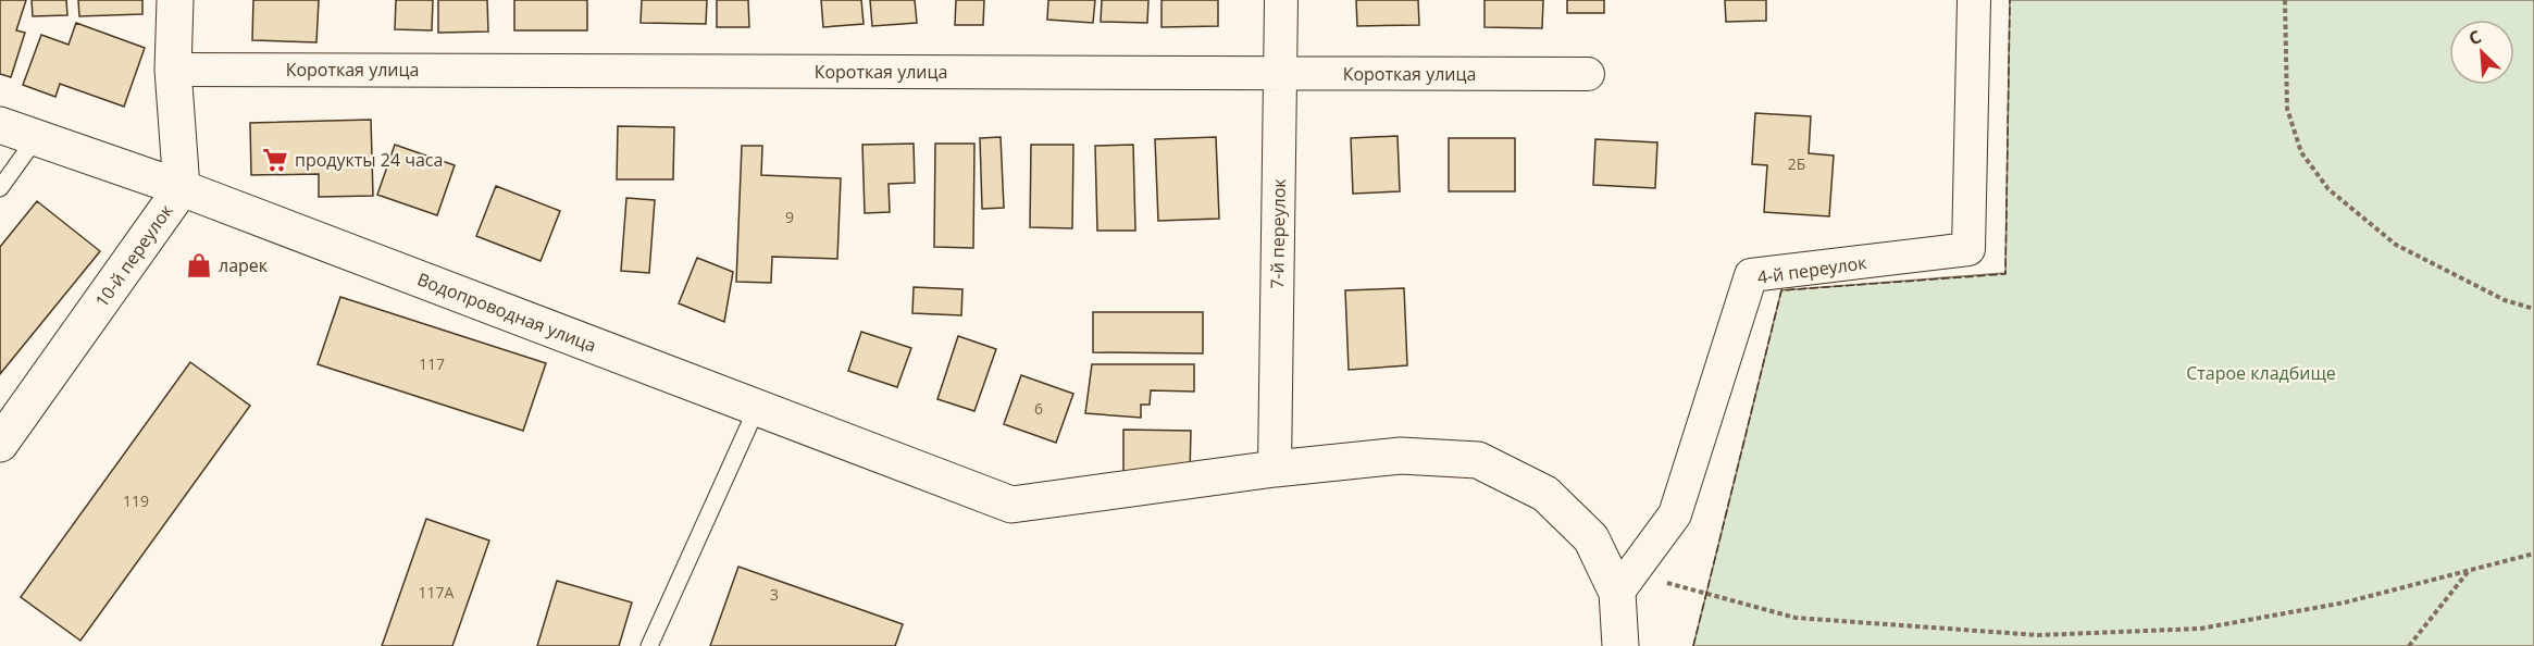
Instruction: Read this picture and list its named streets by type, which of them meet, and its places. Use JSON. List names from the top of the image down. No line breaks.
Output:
{"streets":{"street":["Короткая улица","7-й переулок","10-й переулок","4-й переулок","Водопроводная улица"]},"crossings":[["Короткая улица","7-й переулок"],["Короткая улица","10-й переулок"],["7-й переулок","Водопроводная улица"],["10-й переулок","Водопроводная улица"]],"parks":["Старое кладбище"],"places":{"supermarket":["продукты 24 часа"],"shop":["ларек"]},"house_numbers":["2Б","9","117","6","119","117А","3"],"north":"top left"}
